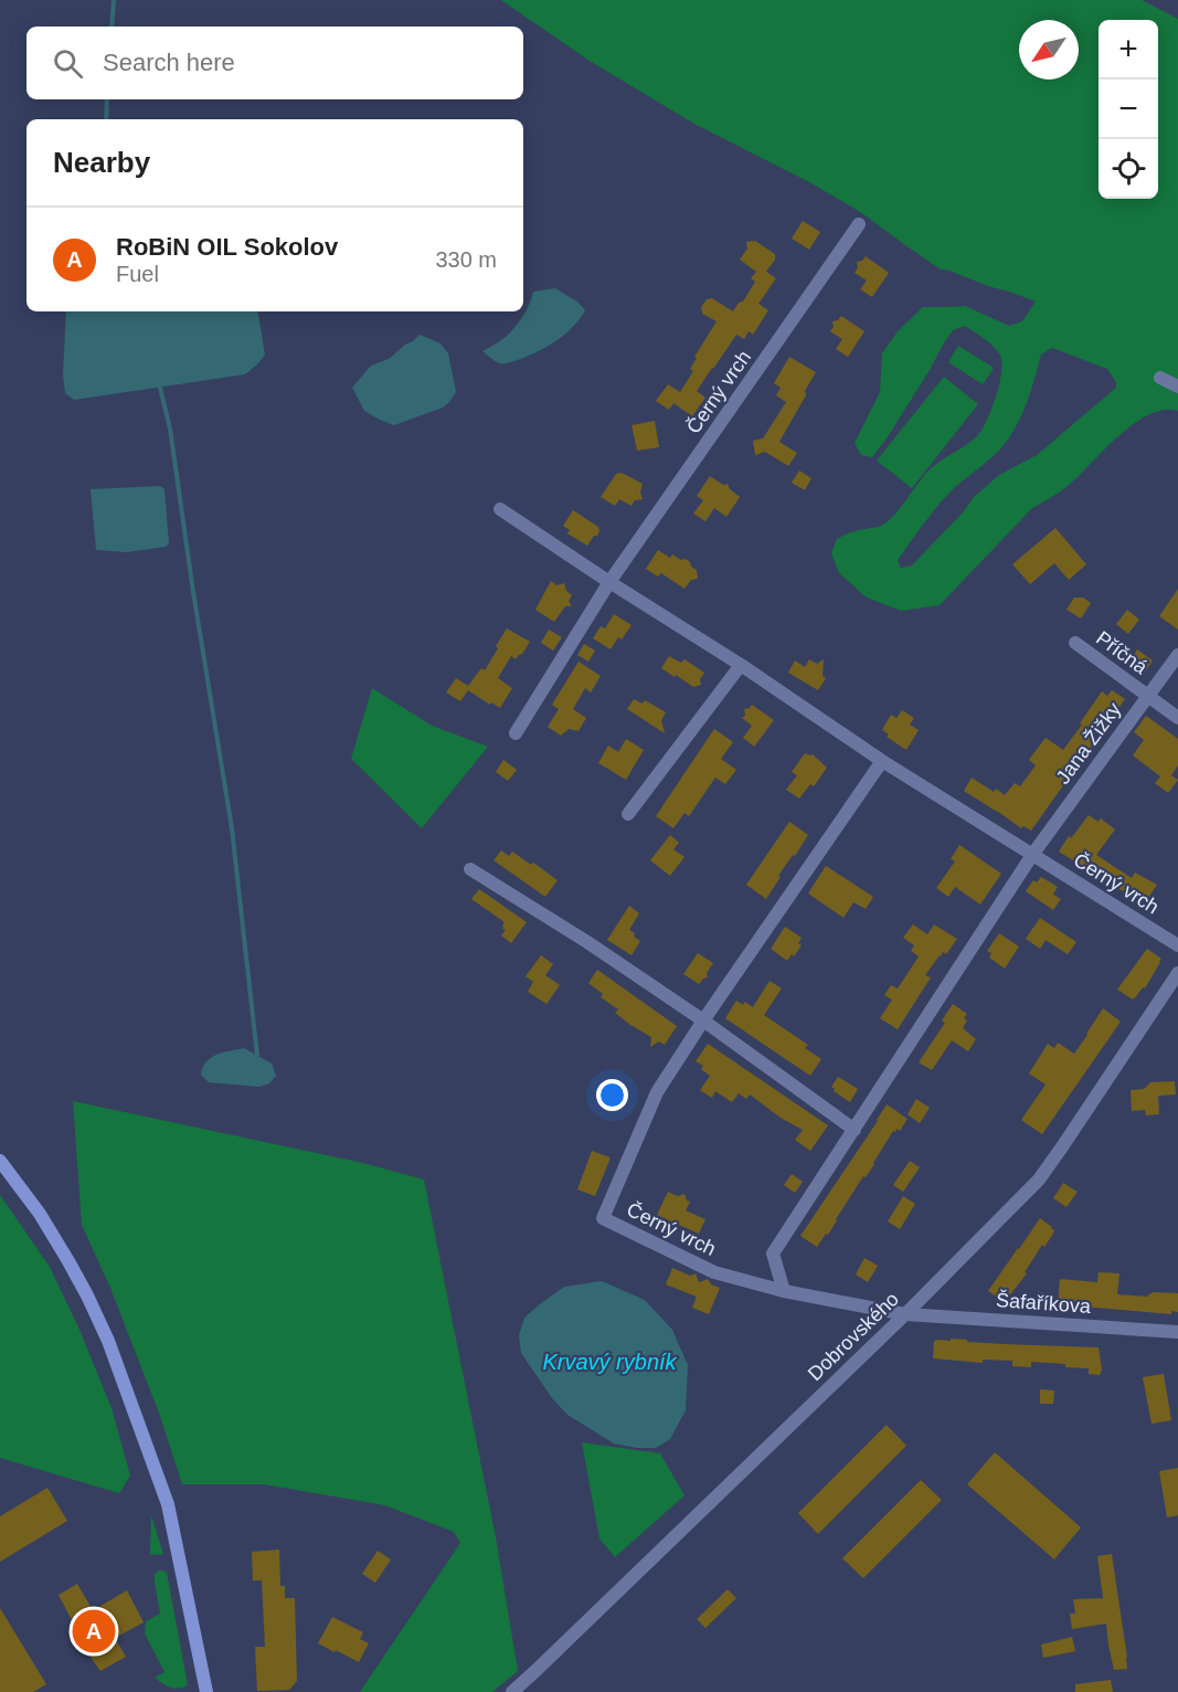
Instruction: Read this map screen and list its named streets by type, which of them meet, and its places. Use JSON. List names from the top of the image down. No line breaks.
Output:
{"streets":{"street":["Černý vrch","Příčná","Jana Žižky","Šafaříkova","Dobrovského"]},"crossings":[["Černý vrch","Jana Žižky"],["Černý vrch","Šafaříkova"],["Černý vrch","Dobrovského"],["Příčná","Jana Žižky"],["Šafaříkova","Dobrovského"]],"water":["Krvavý rybník"],"north":"bottom left","page":{"map_buttons":["+","−"],"search":"Search here","heading":"Nearby","list":[{"mark":"A","name":"RoBiN OIL Sokolov","note":"Fuel","value":"330 m"}],"pins":"A"}}
